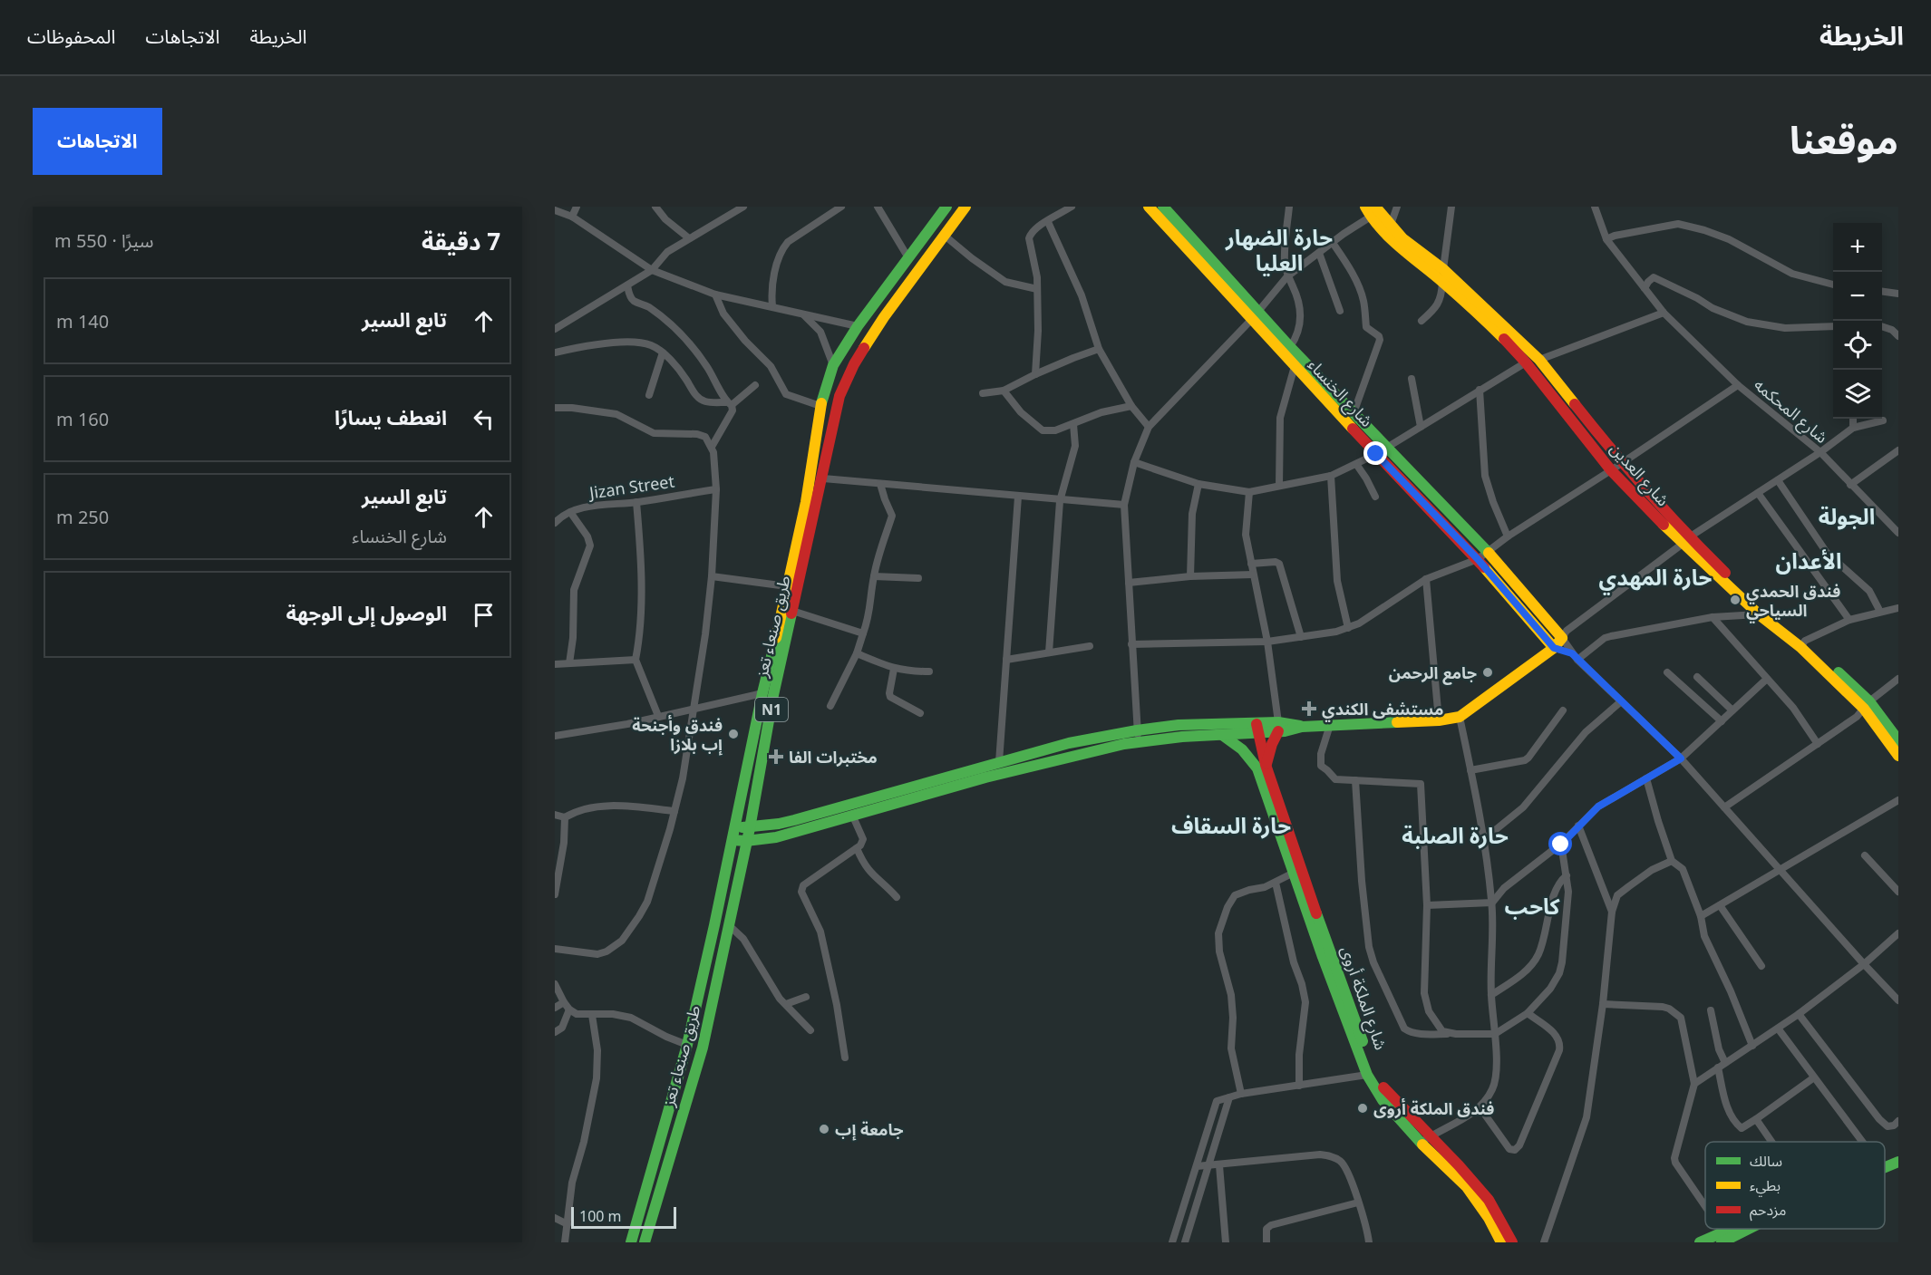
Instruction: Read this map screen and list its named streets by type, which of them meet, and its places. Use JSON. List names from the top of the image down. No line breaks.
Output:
{"streets":{"main road":["شارع الخنساء","شارع العدين","طريق صنعاء تعز","N1","شارع الملكة أروى"],"street":["شارع المحكمه","Jizan Street"]},"districts":["حارة الضهار العليا","الجولة","الأعدان","حارة المهدي","حارة السقاف","حارة الصلبة","كاحب"],"places":{"other":["فندق الحمدي السياحي","جامع الرحمن","فندق وأجنحة إب بلازا","فندق الملكة أروى","جامعة إب"],"health":["مستشفى الكندي","مختبرات الفا"]},"legend":["سالك","بطيء","مزدحم"],"scale_bar":"100 m","page":{"header":"الخريطة","nav":["الخريطة","الاتجاهات","المحفوظات"],"title":"موقعنا","buttons":"الاتجاهات","heading":["7 دقيقة","سيرًا · 550 m"],"map_buttons":["+","−"],"list":[["تابع السير","140 m"],["انعطف يسارًا","160 m"],["تابع السير","شارع الخنساء","250 m"],"الوصول إلى الوجهة"],"scale":"100 m"}}
